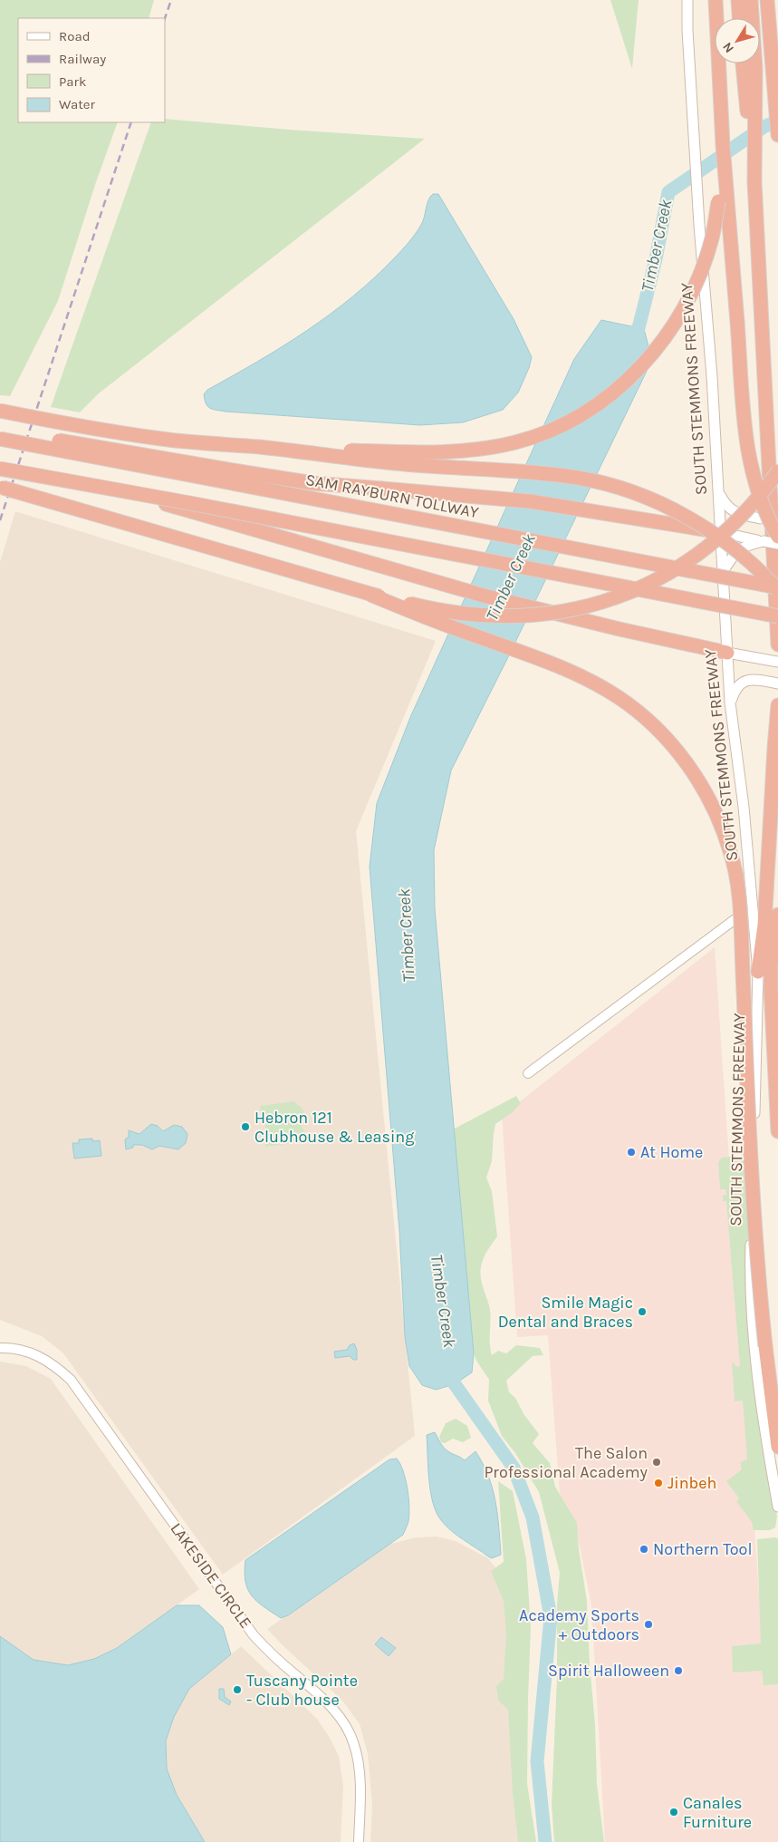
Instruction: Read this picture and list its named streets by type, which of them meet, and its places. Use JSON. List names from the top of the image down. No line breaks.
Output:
{"streets":{"highway":["SAM RAYBURN TOLLWAY"],"main road":["SOUTH STEMMONS FREEWAY"],"street":["LAKESIDE CIRCLE"]},"water":["Timber Creek"],"places":["Hebron 121 Clubhouse & Leasing","At Home","Smile Magic Dental and Braces","The Salon Professional Academy","Jinbeh","Northern Tool","Academy Sports + Outdoors","Spirit Halloween","Tuscany Pointe - Club house","Canales Furniture"],"legend":["Road","Railway","Park","Water"],"north":"bottom left"}
